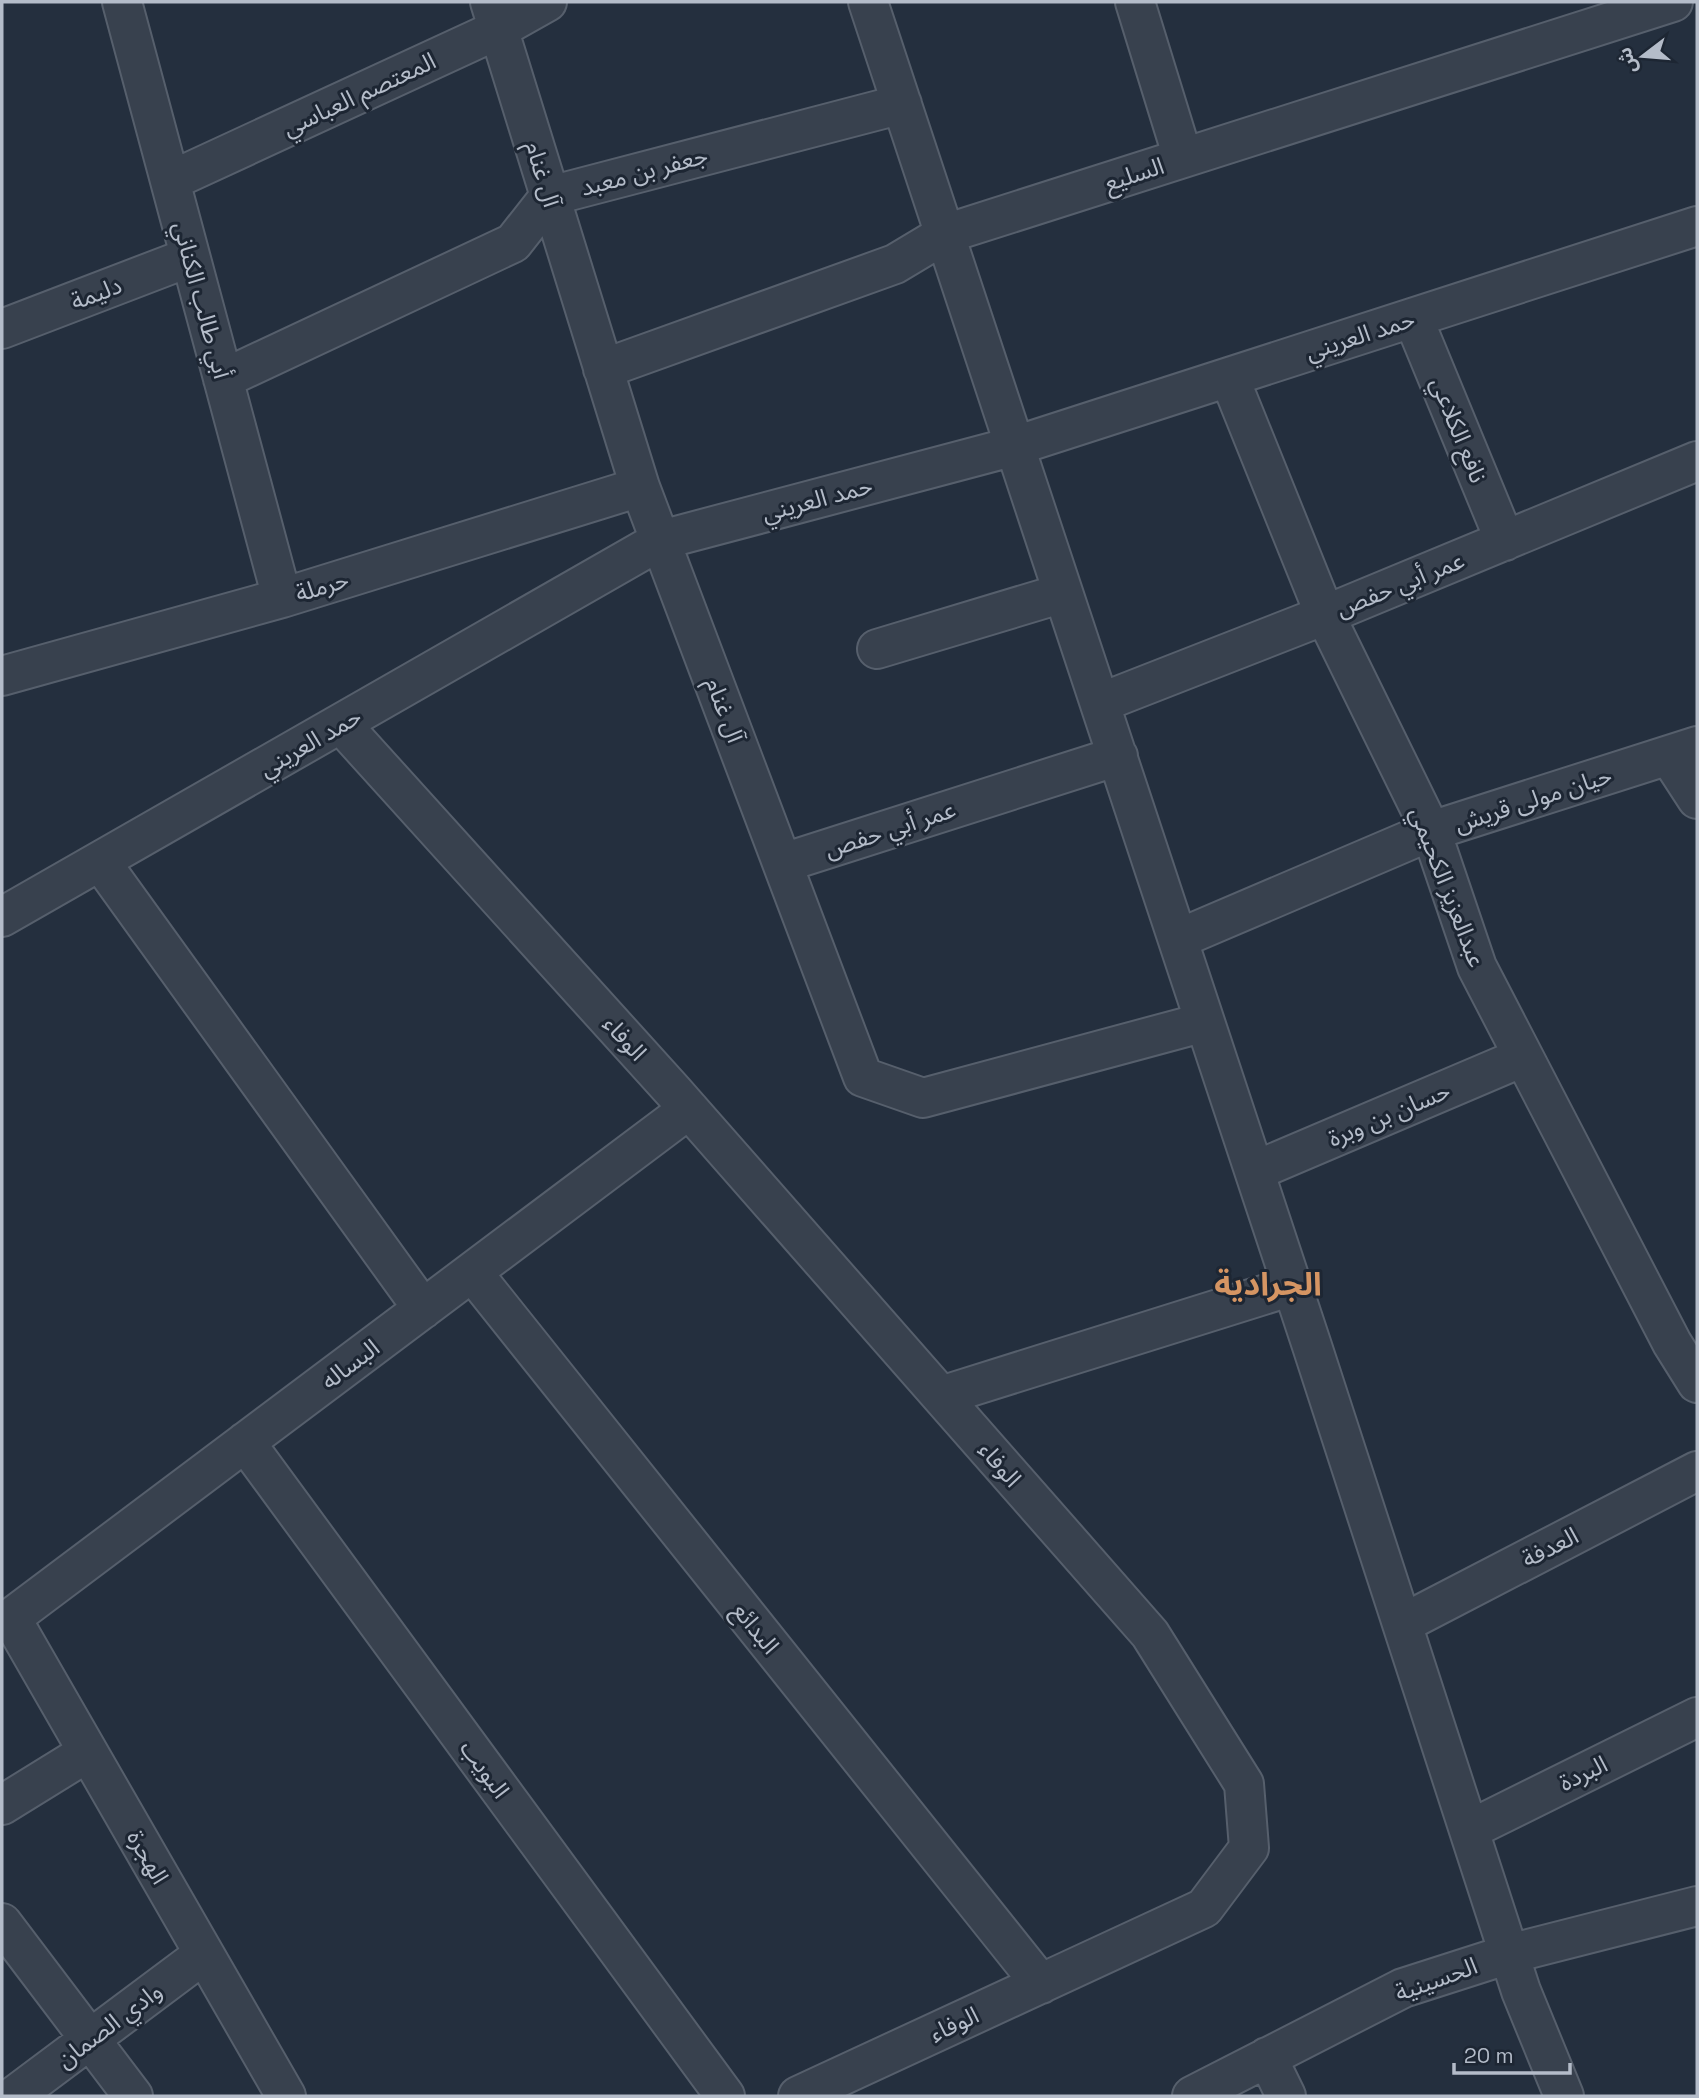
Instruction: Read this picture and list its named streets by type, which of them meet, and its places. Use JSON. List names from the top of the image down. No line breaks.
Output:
{"streets":{"street":["المعتصم العباسي","جعفر بن معبد","آل غنام","السليع","دليمة","أبي طالب الكناني","حمد العريني","نافع الكلاعي","عمر أبي حفص","حرملة","حيان مولى قريش","عبدالعزيز الكحيمي","الوفاء","حسان بن وبرة","البساله","العدفة","البدائع","البويب","البردة","الهجرة","الحسينية","وادي الصمان"]},"crossings":[["المعتصم العباسي","آل غنام"],["المعتصم العباسي","أبي طالب الكناني"],["جعفر بن معبد","آل غنام"],["جعفر بن معبد","أبي طالب الكناني"],["آل غنام","السليع"],["آل غنام","حمد العريني"],["آل غنام","عمر أبي حفص"],["آل غنام","حرملة"],["دليمة","أبي طالب الكناني"],["أبي طالب الكناني","حرملة"],["حمد العريني","نافع الكلاعي"],["حمد العريني","عبدالعزيز الكحيمي"],["حمد العريني","الوفاء"],["نافع الكلاعي","عمر أبي حفص"],["عمر أبي حفص","عبدالعزيز الكحيمي"],["حيان مولى قريش","عبدالعزيز الكحيمي"],["عبدالعزيز الكحيمي","حسان بن وبرة"],["الوفاء","البساله"],["الوفاء","البدائع"],["البساله","البدائع"],["البساله","البويب"],["البساله","الهجرة"],["الهجرة","وادي الصمان"]],"districts":["الجرادية"],"scale_bar":"20 m","north":"left"}
